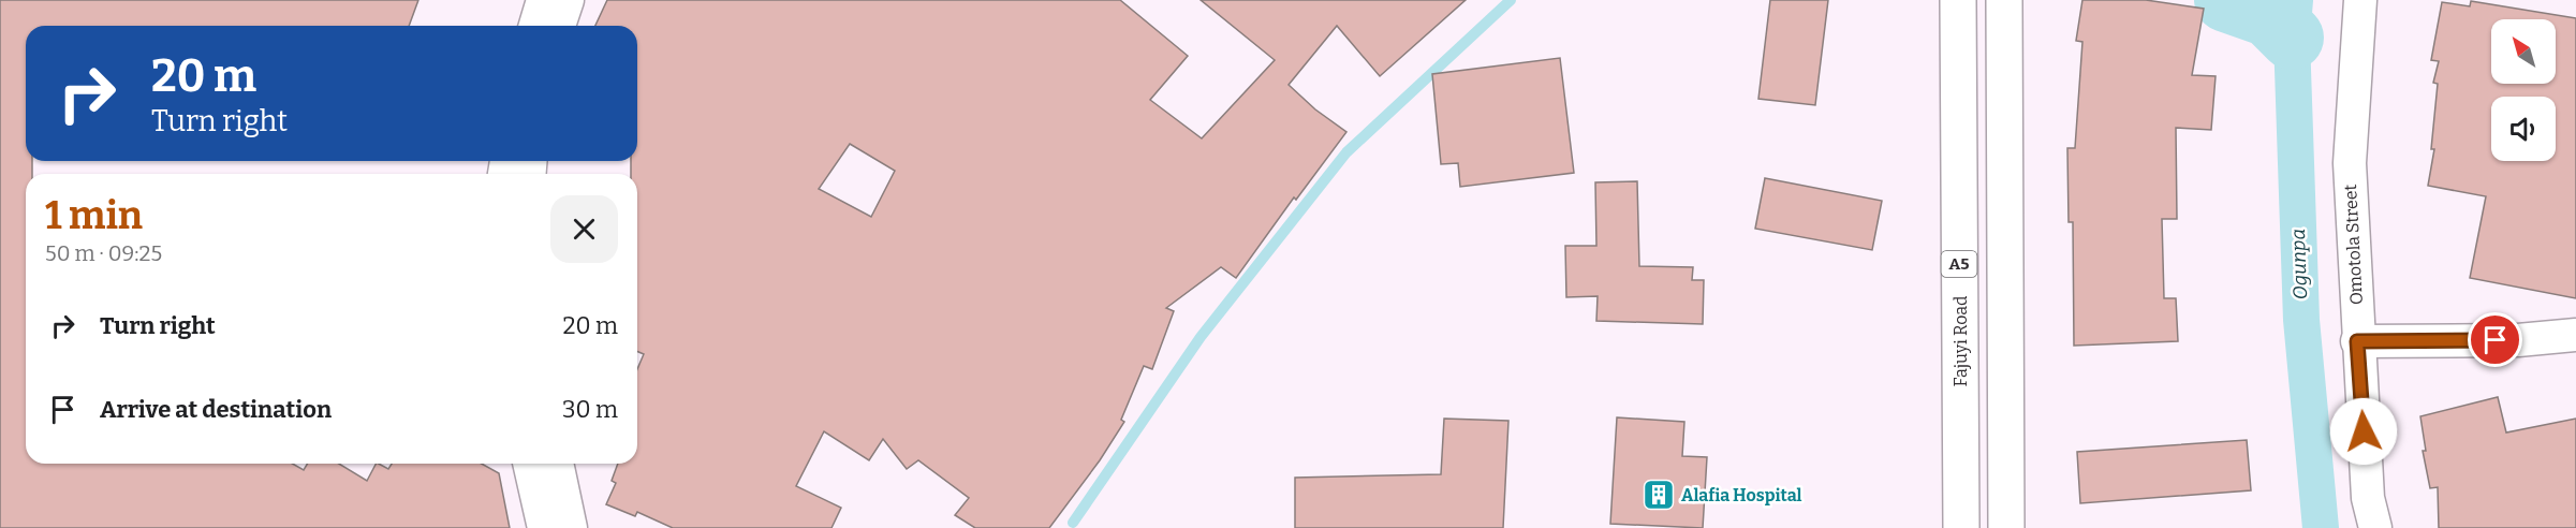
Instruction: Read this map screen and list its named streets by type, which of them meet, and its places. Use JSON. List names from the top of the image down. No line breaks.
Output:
{"streets":{"highway":["A5","Fajuyi Road"],"street":["Omotola Street"]},"water":["Ogunpa"],"places":{"building":["Alafia Hospital"]},"north":"top left","page":{"turn":["20 m","Turn right"],"heading":["1 min","50 m · 09:25"],"list":[{"name":"Turn right","value":"20 m"},{"name":"Arrive at destination","value":"30 m"}]}}
